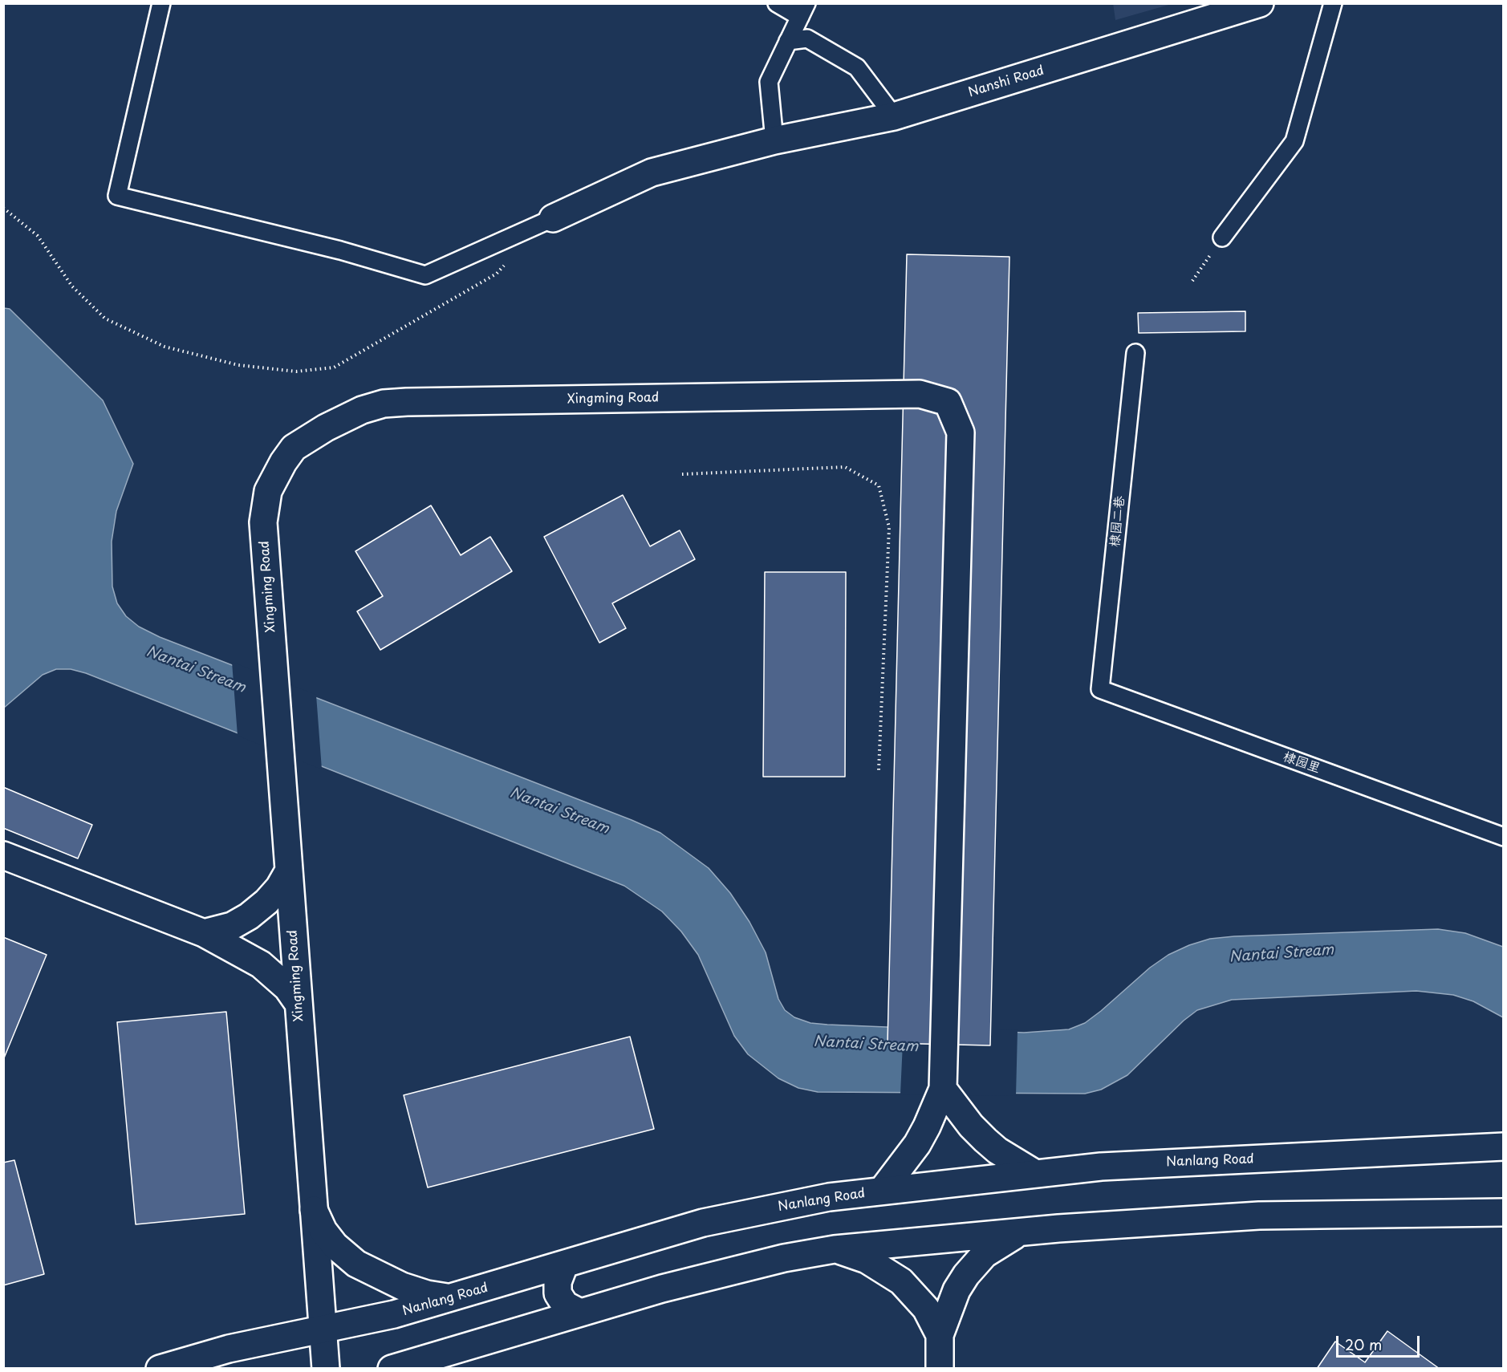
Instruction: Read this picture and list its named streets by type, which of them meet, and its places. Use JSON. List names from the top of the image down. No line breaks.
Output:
{"streets":{"street":["Nanshi Road","Xingming Road","Nanlang Road"],"lane":["棣园二巷","棣园里"]},"crossings":[["Xingming Road","Nanlang Road"],["棣园二巷","棣园里"]],"water":["Nantai Stream"],"scale_bar":"20 m"}
